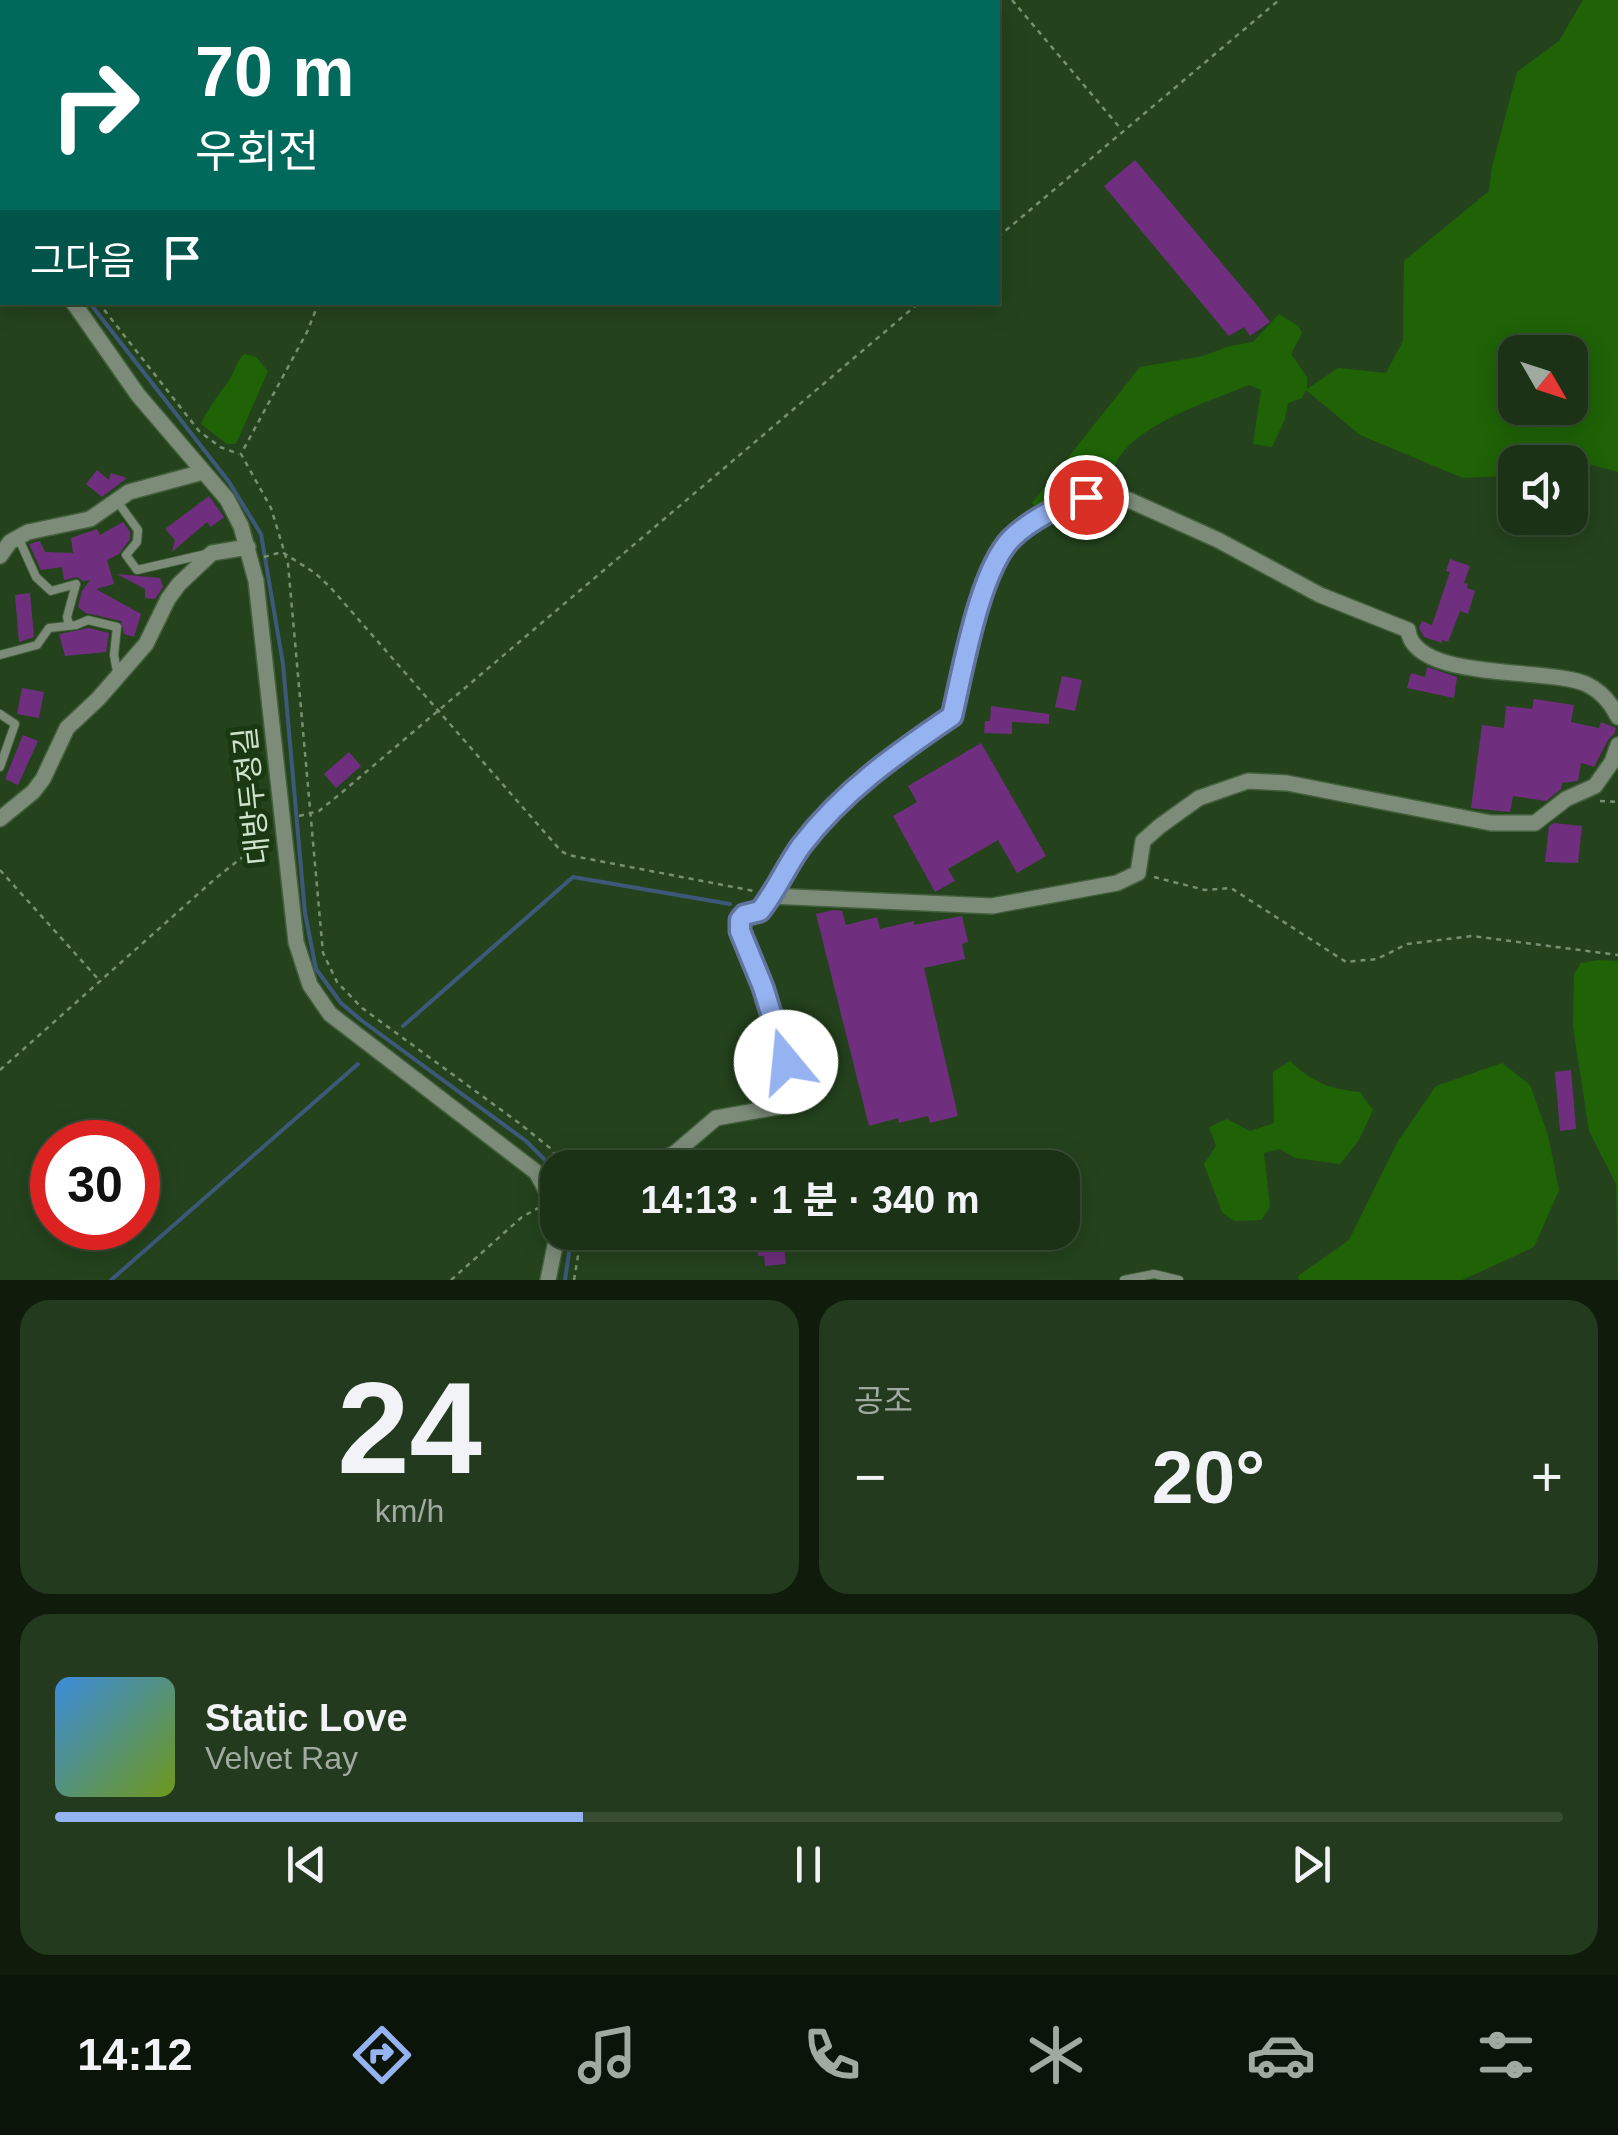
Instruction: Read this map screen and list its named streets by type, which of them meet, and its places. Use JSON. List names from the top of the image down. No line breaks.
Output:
{"streets":{"street":["대방두정길"]},"north":"bottom right","page":{"turn":["70 m","우회전"],"then":"그다음","limit":"30","trip":"14:13 · 1 분 · 340 m","tile":[["24","km/h"],"공조"],"heat":["−","20°","+"],"song":["Static Love","Velvet Ray"],"tabs":"14:12"}}
